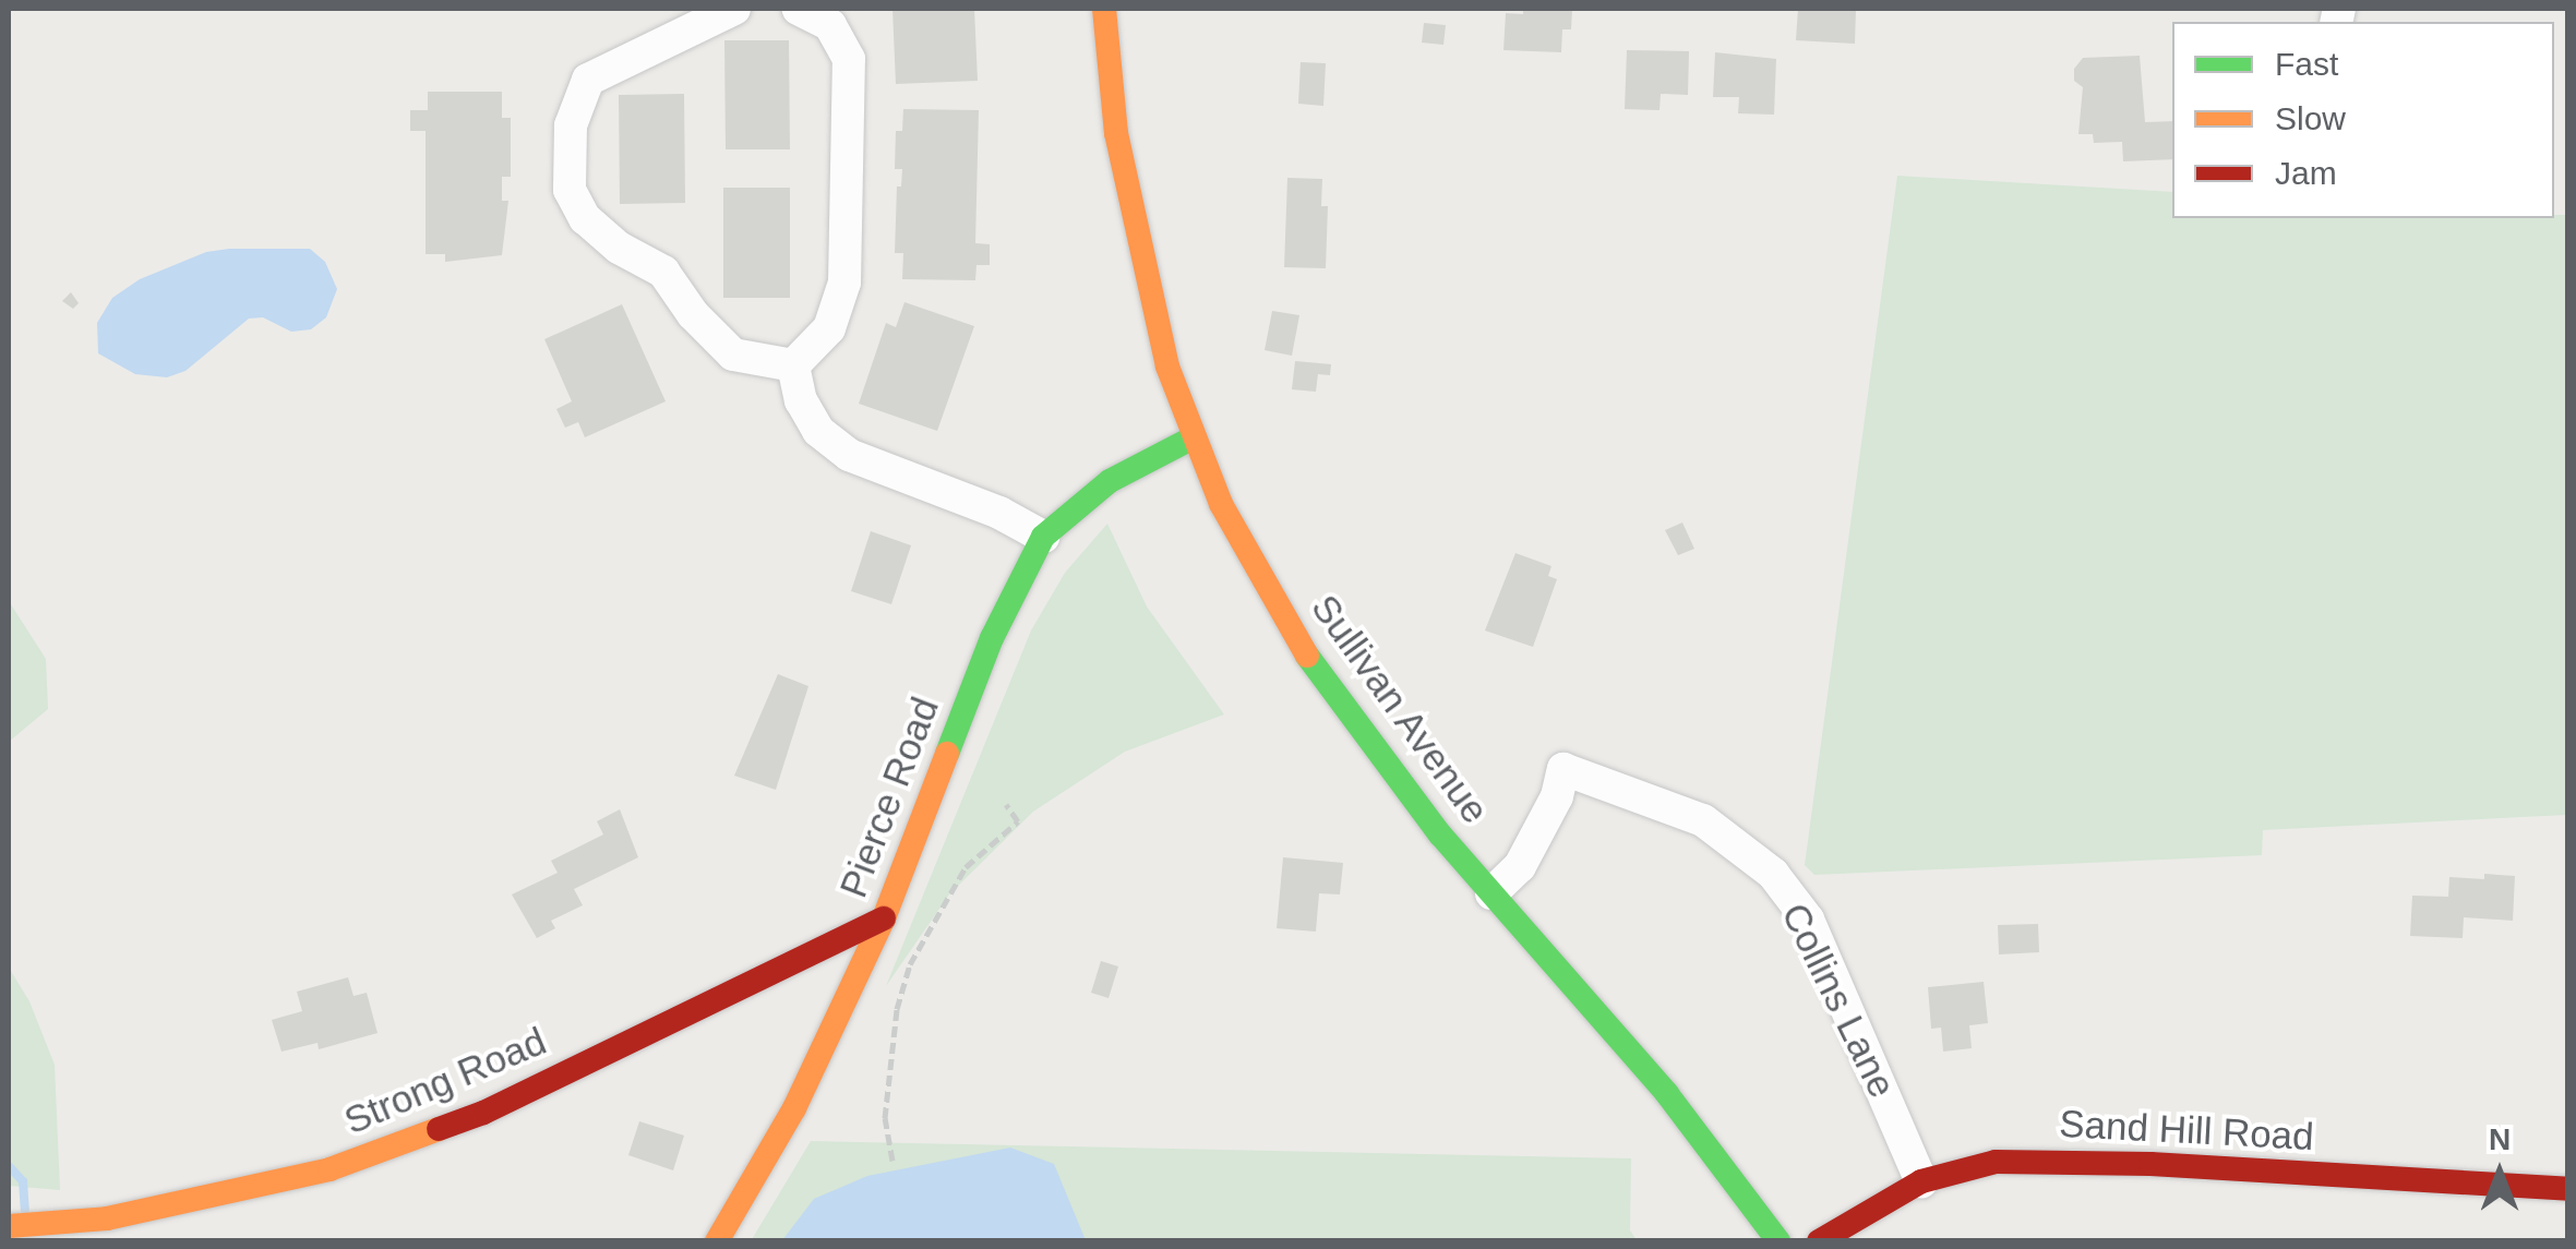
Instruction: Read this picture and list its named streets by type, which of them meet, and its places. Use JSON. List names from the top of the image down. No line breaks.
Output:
{"streets":{"street":["Sullivan Avenue","Pierce Road","Collins Lane","Strong Road","Sand Hill Road"]},"crossings":[["Sullivan Avenue","Pierce Road"],["Sullivan Avenue","Collins Lane"],["Pierce Road","Strong Road"],["Collins Lane","Sand Hill Road"]],"legend":["Fast","Slow","Jam"],"north":"top"}
